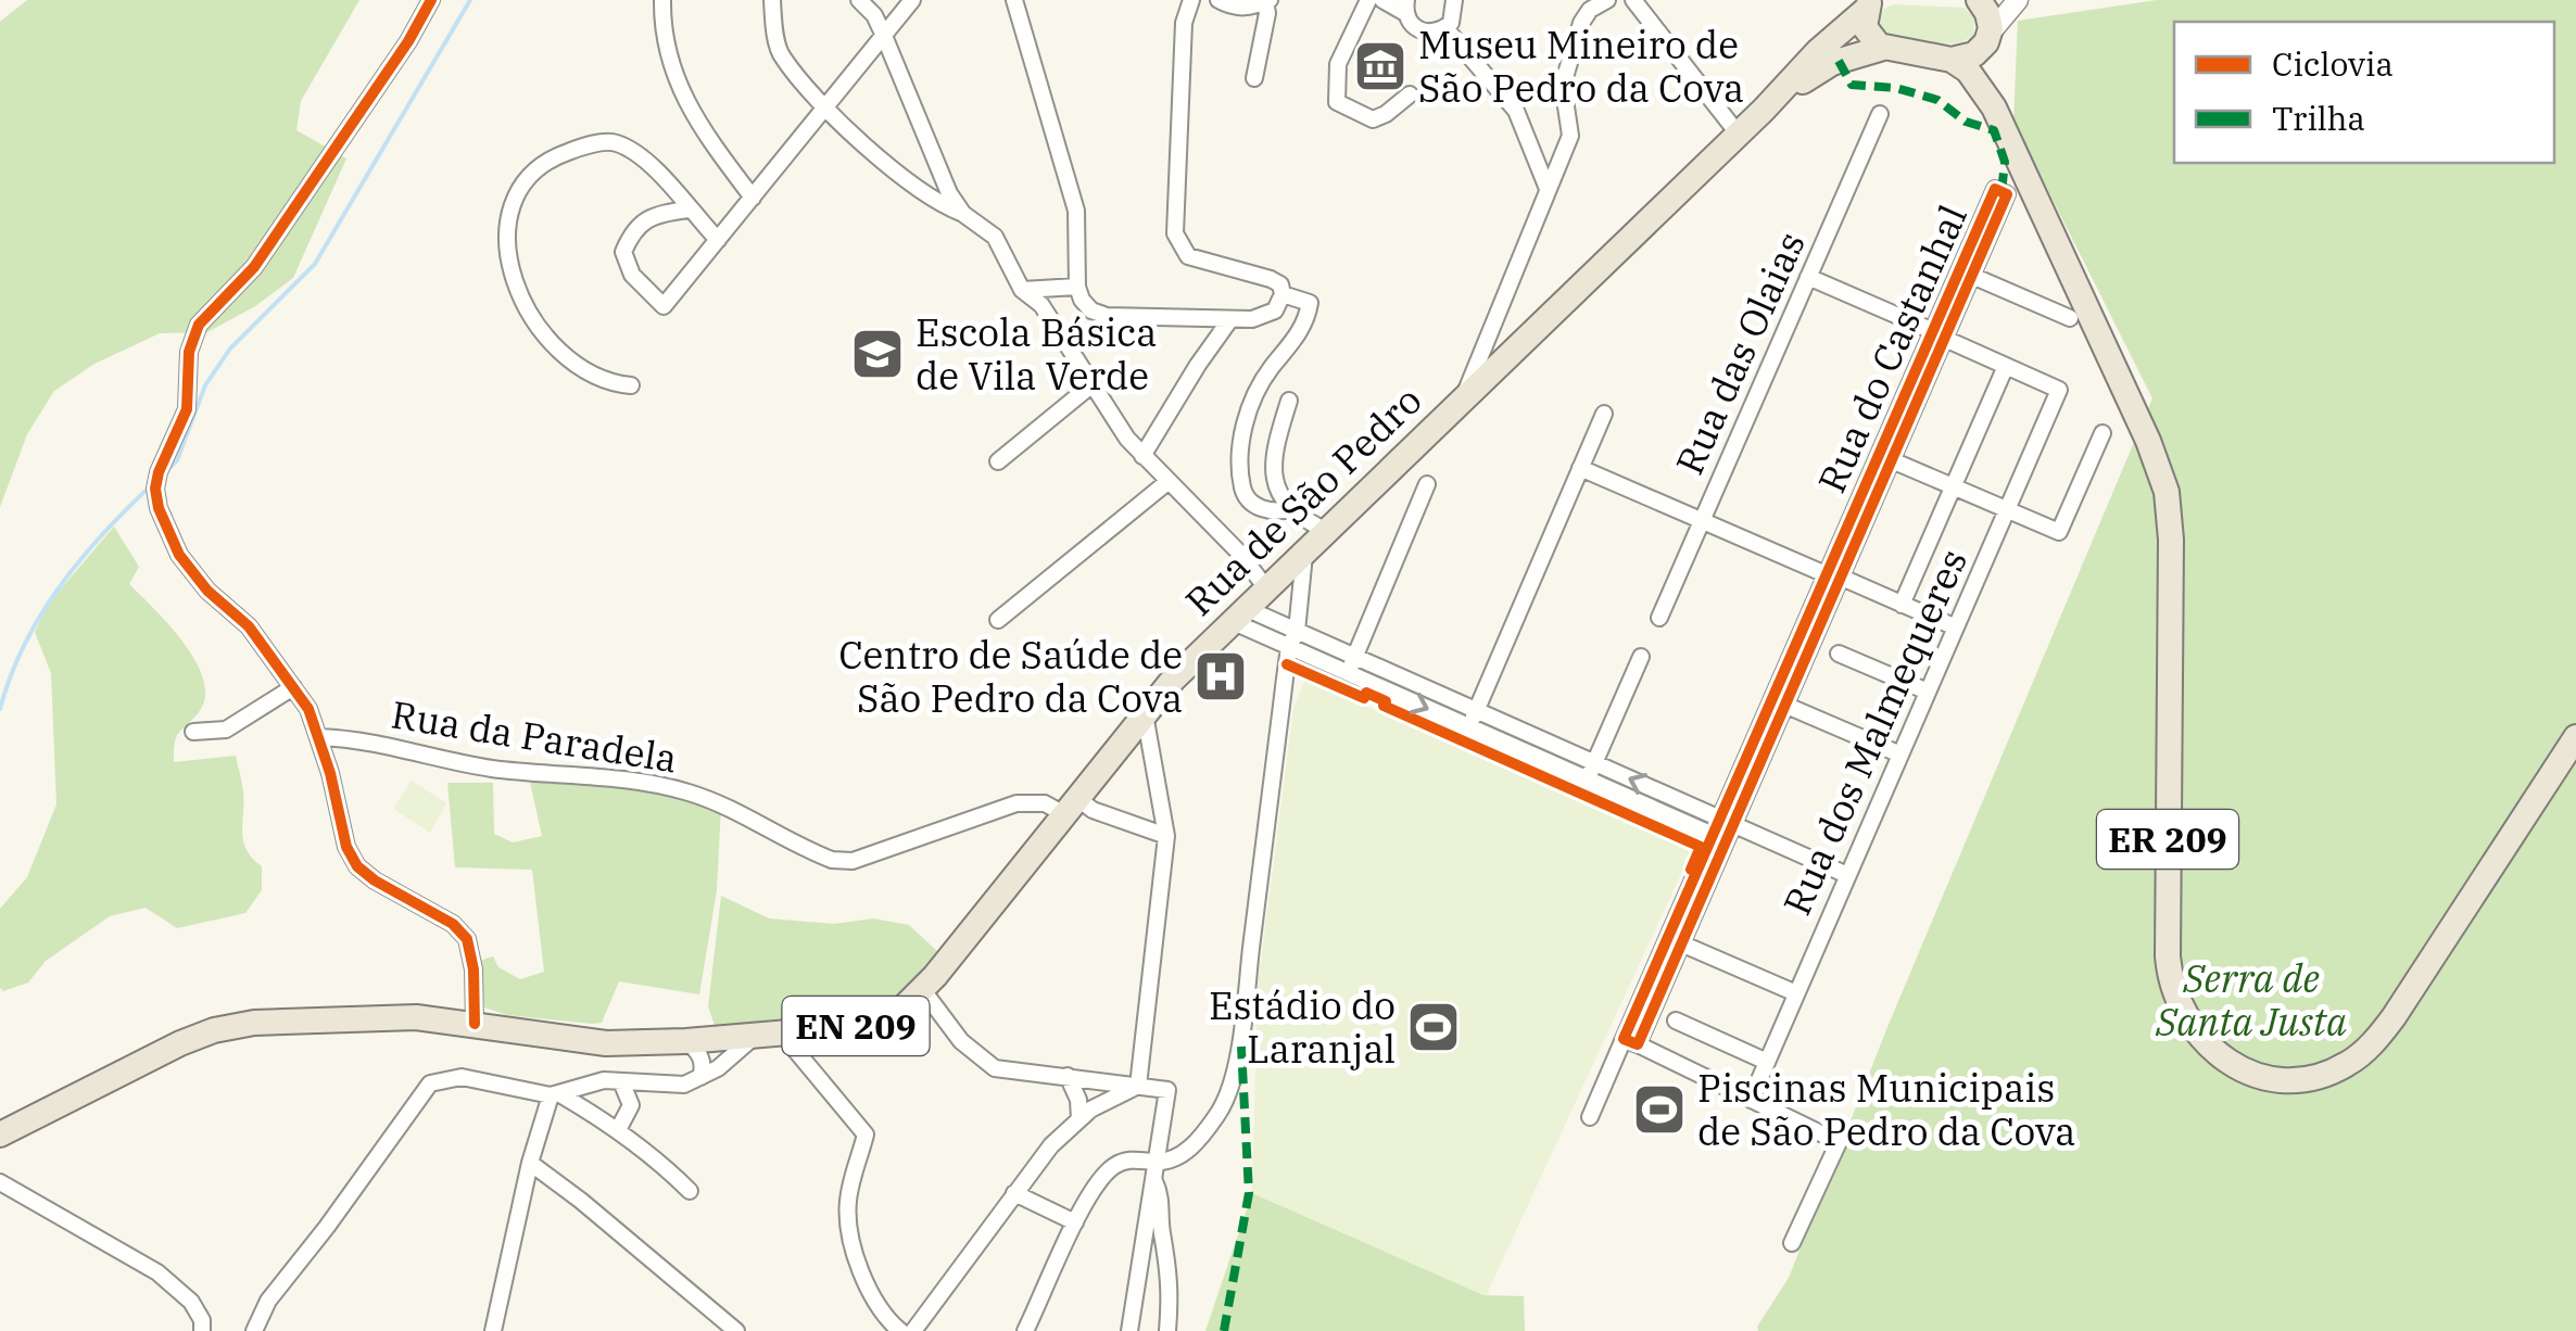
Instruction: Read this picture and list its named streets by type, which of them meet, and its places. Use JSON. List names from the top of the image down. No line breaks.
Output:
{"streets":{"main road":["Rua de São Pedro","ER 209","EN 209"],"street":["Rua do Castanhal","Rua das Olaias","Rua dos Malmequeres","Rua da Paradela"]},"crossings":[["Rua de São Pedro","Rua da Paradela"]],"parks":["Serra de Santa Justa"],"places":{"museum":["Museu Mineiro de São Pedro da Cova"],"school or university":["Escola Básica de Vila Verde"],"hospital":["Centro de Saúde de São Pedro da Cova"],"sports":["Estádio do Laranjal","Piscinas Municipais de São Pedro da Cova"]},"legend":["Ciclovia","Trilha"]}
